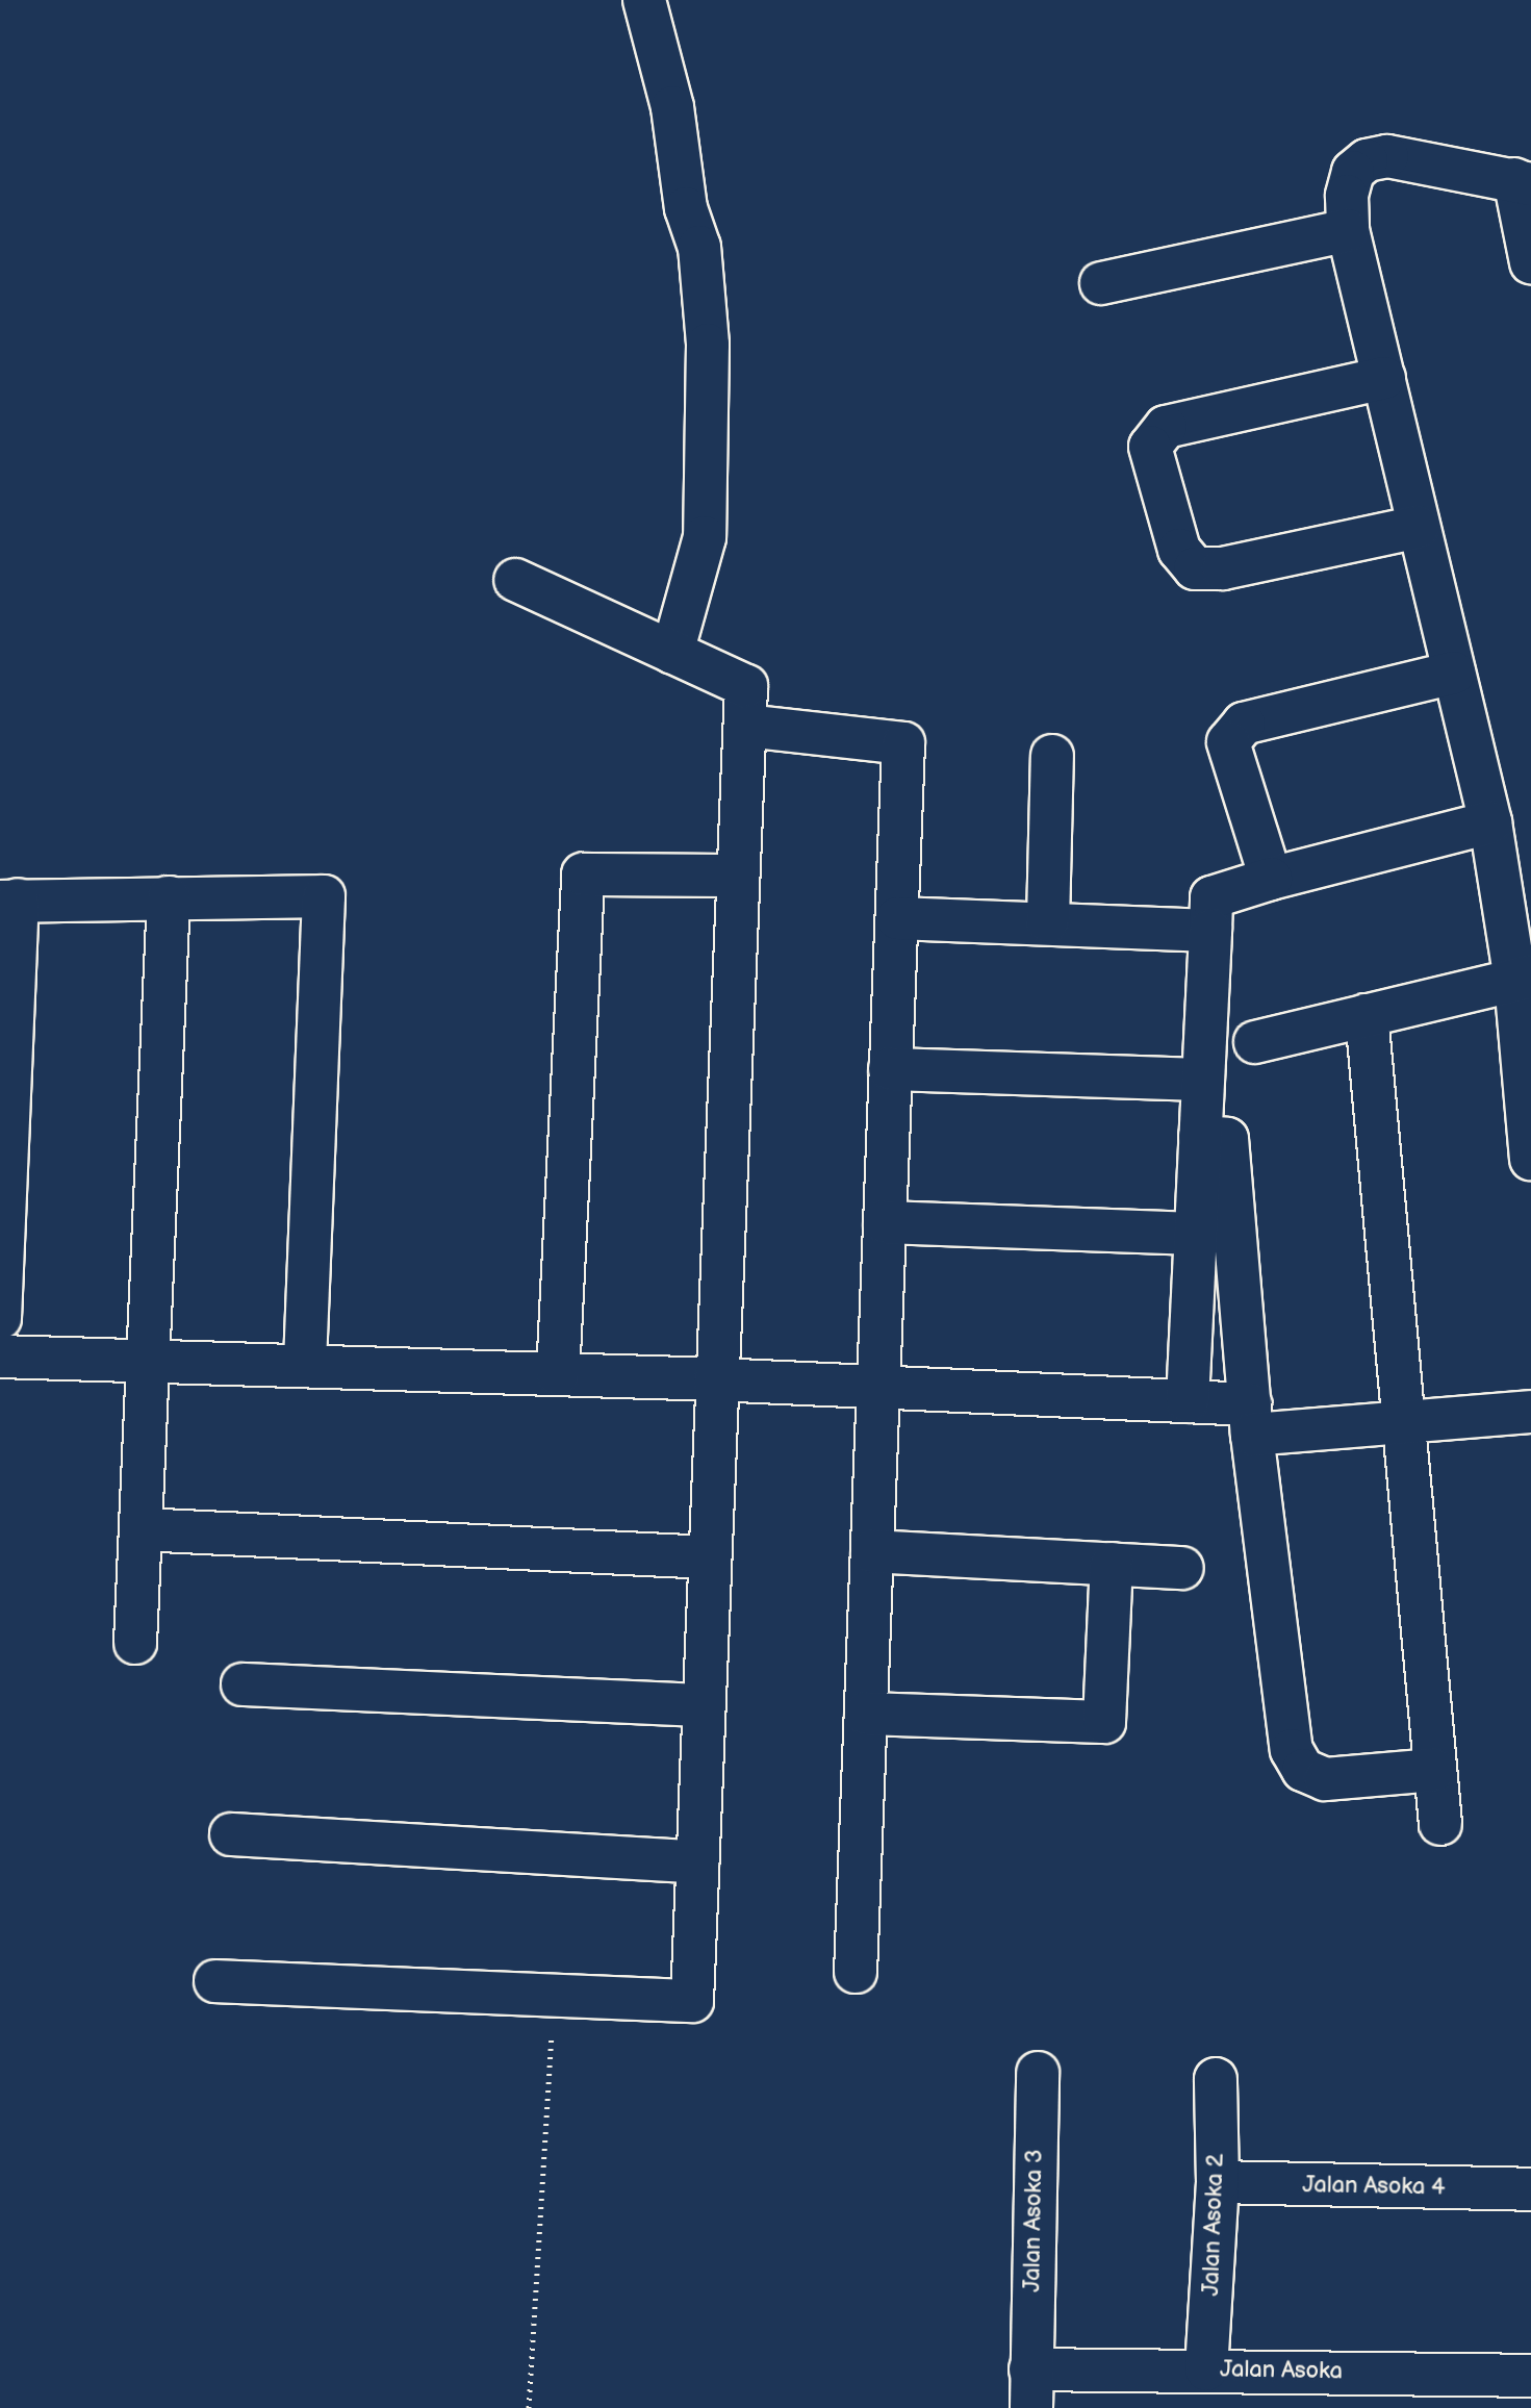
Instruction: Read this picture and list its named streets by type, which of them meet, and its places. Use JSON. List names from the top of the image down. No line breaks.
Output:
{"streets":{"street":["Jalan Asoka 4","Jalan Asoka 3","Jalan Asoka 2","Jalan Asoka"]},"crossings":[["Jalan Asoka 4","Jalan Asoka 2"],["Jalan Asoka 3","Jalan Asoka"],["Jalan Asoka 2","Jalan Asoka"]]}
